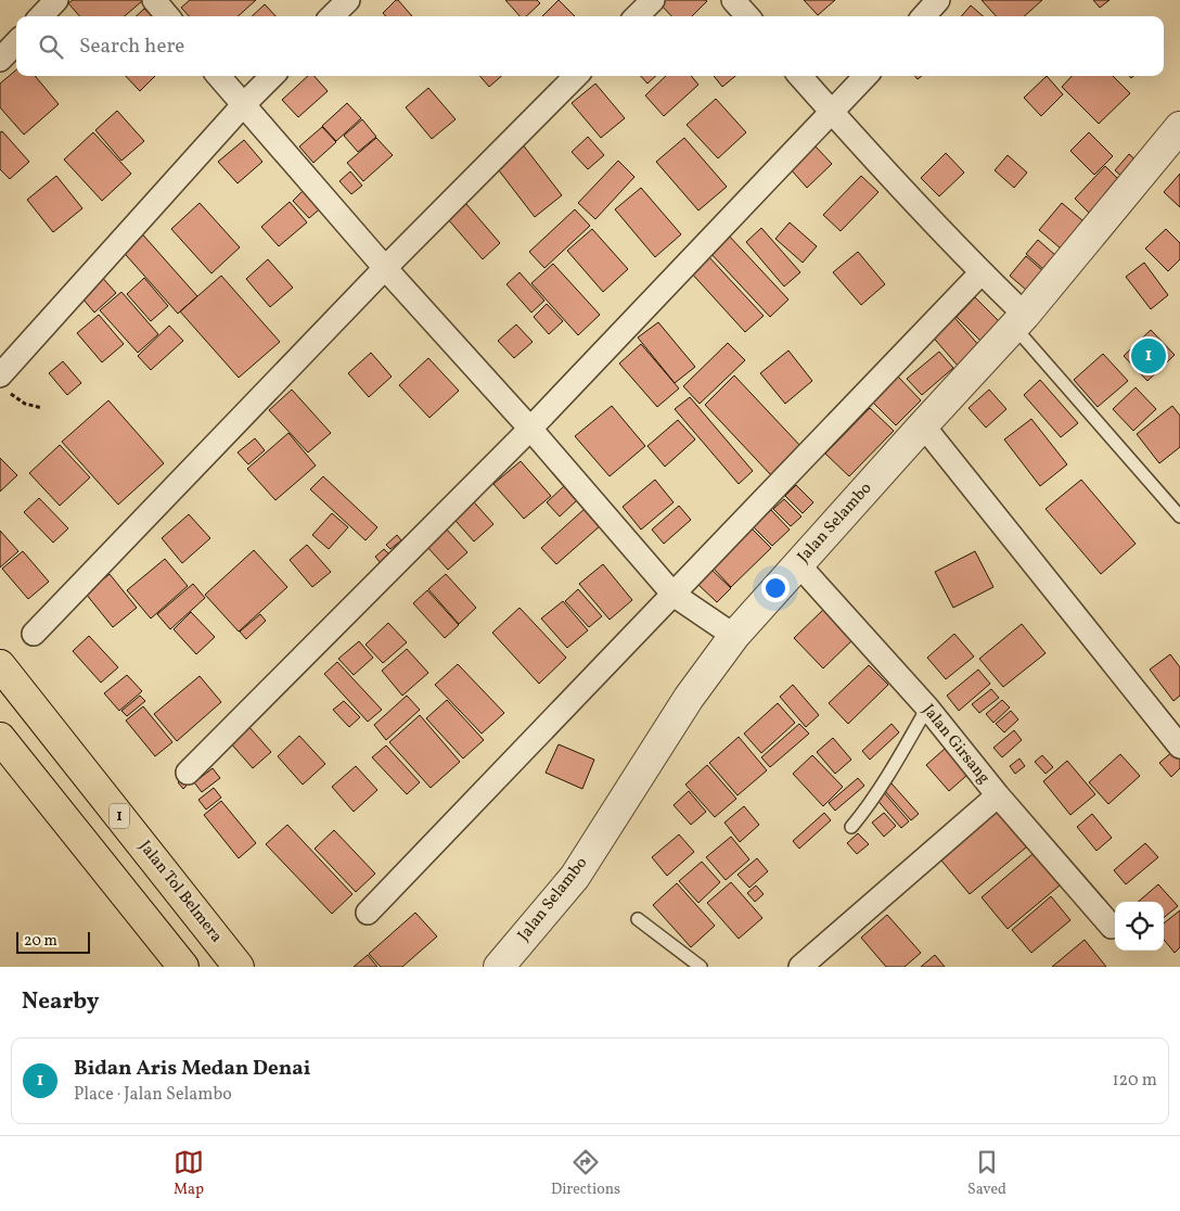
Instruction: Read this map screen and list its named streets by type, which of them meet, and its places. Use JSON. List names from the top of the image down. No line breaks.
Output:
{"streets":{"highway":["1","Jalan Tol Belmera"],"street":["Jalan Selambo","Jalan Girsang"]},"crossings":[["Jalan Selambo","Jalan Girsang"]],"scale_bar":"20 m","page":{"search":"Search here","pins":"1","scale":"20 m","heading":"Nearby","list":[{"mark":"1","name":"Bidan Aris Medan Denai","note":"Place · Jalan Selambo","value":"120 m"}],"nav":["Map","Directions","Saved"]}}
